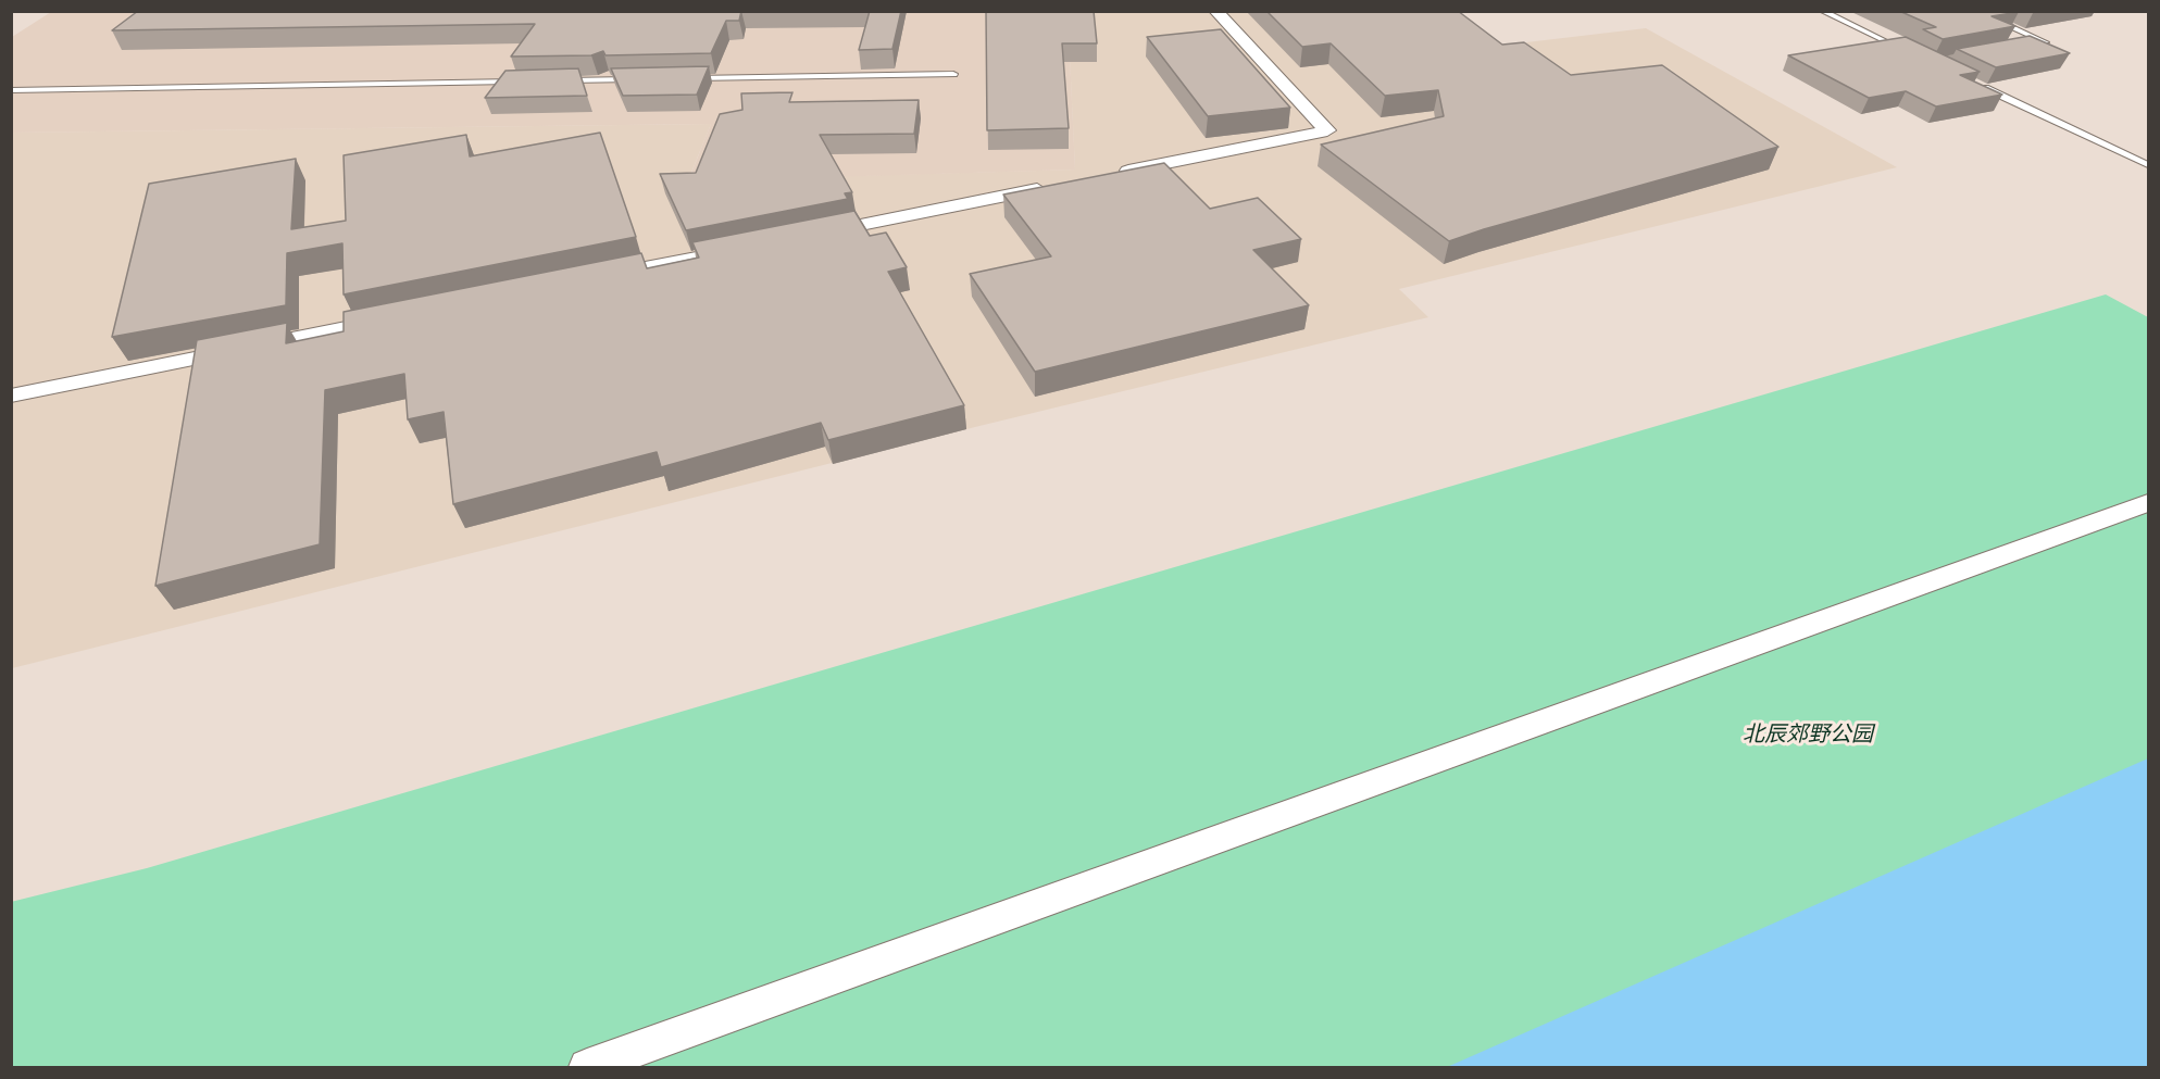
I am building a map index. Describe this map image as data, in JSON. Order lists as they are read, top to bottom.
{
  "parks": ["北辰郊野公园"]
}
